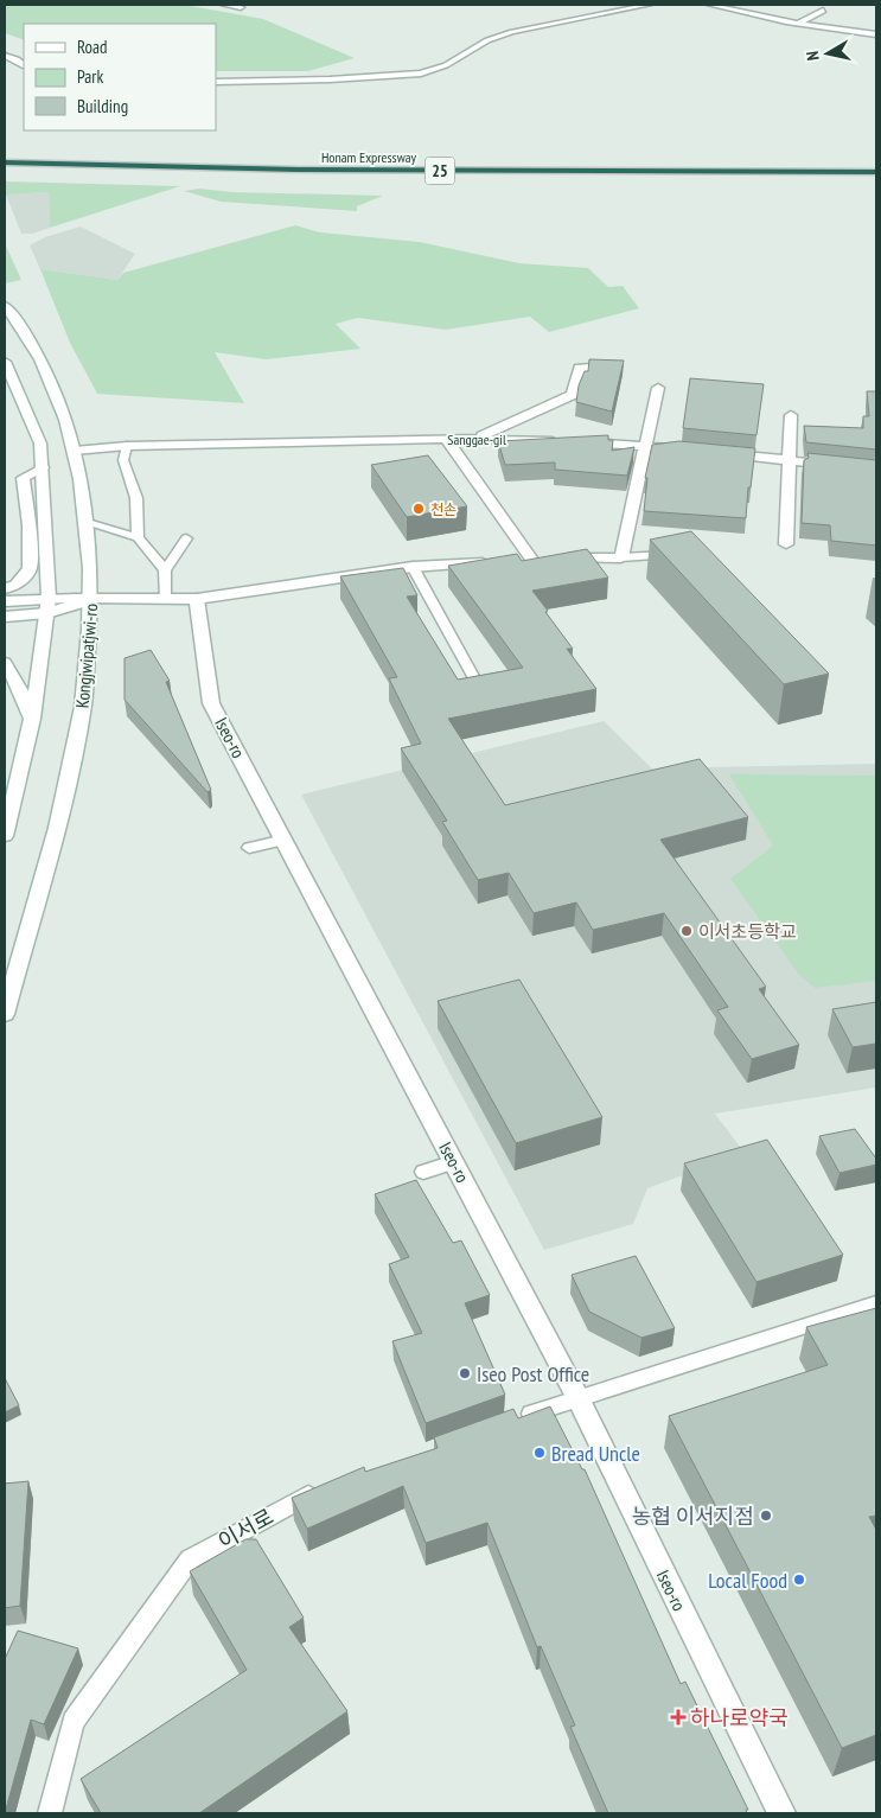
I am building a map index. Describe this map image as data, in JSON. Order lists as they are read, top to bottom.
{
  "streets": {
    "highway": ["Honam Expressway", "25"],
    "street": ["Sanggae-gil", "Kongjwipatjwi-ro", "Iseo-ro"],
    "lane": ["이서로"]
  },
  "crossings": [
    ["Sanggae-gil", "Kongjwipatjwi-ro"]
  ],
  "places": {
    "other": [
      "천손",
      "이서초등학교",
      "Iseo Post Office",
      "Bread Uncle",
      "농협 이서지점",
      "Local Food"
    ],
    "health": ["하나로약국"]
  },
  "legend": ["Road", "Park", "Building"],
  "north": "left"
}
